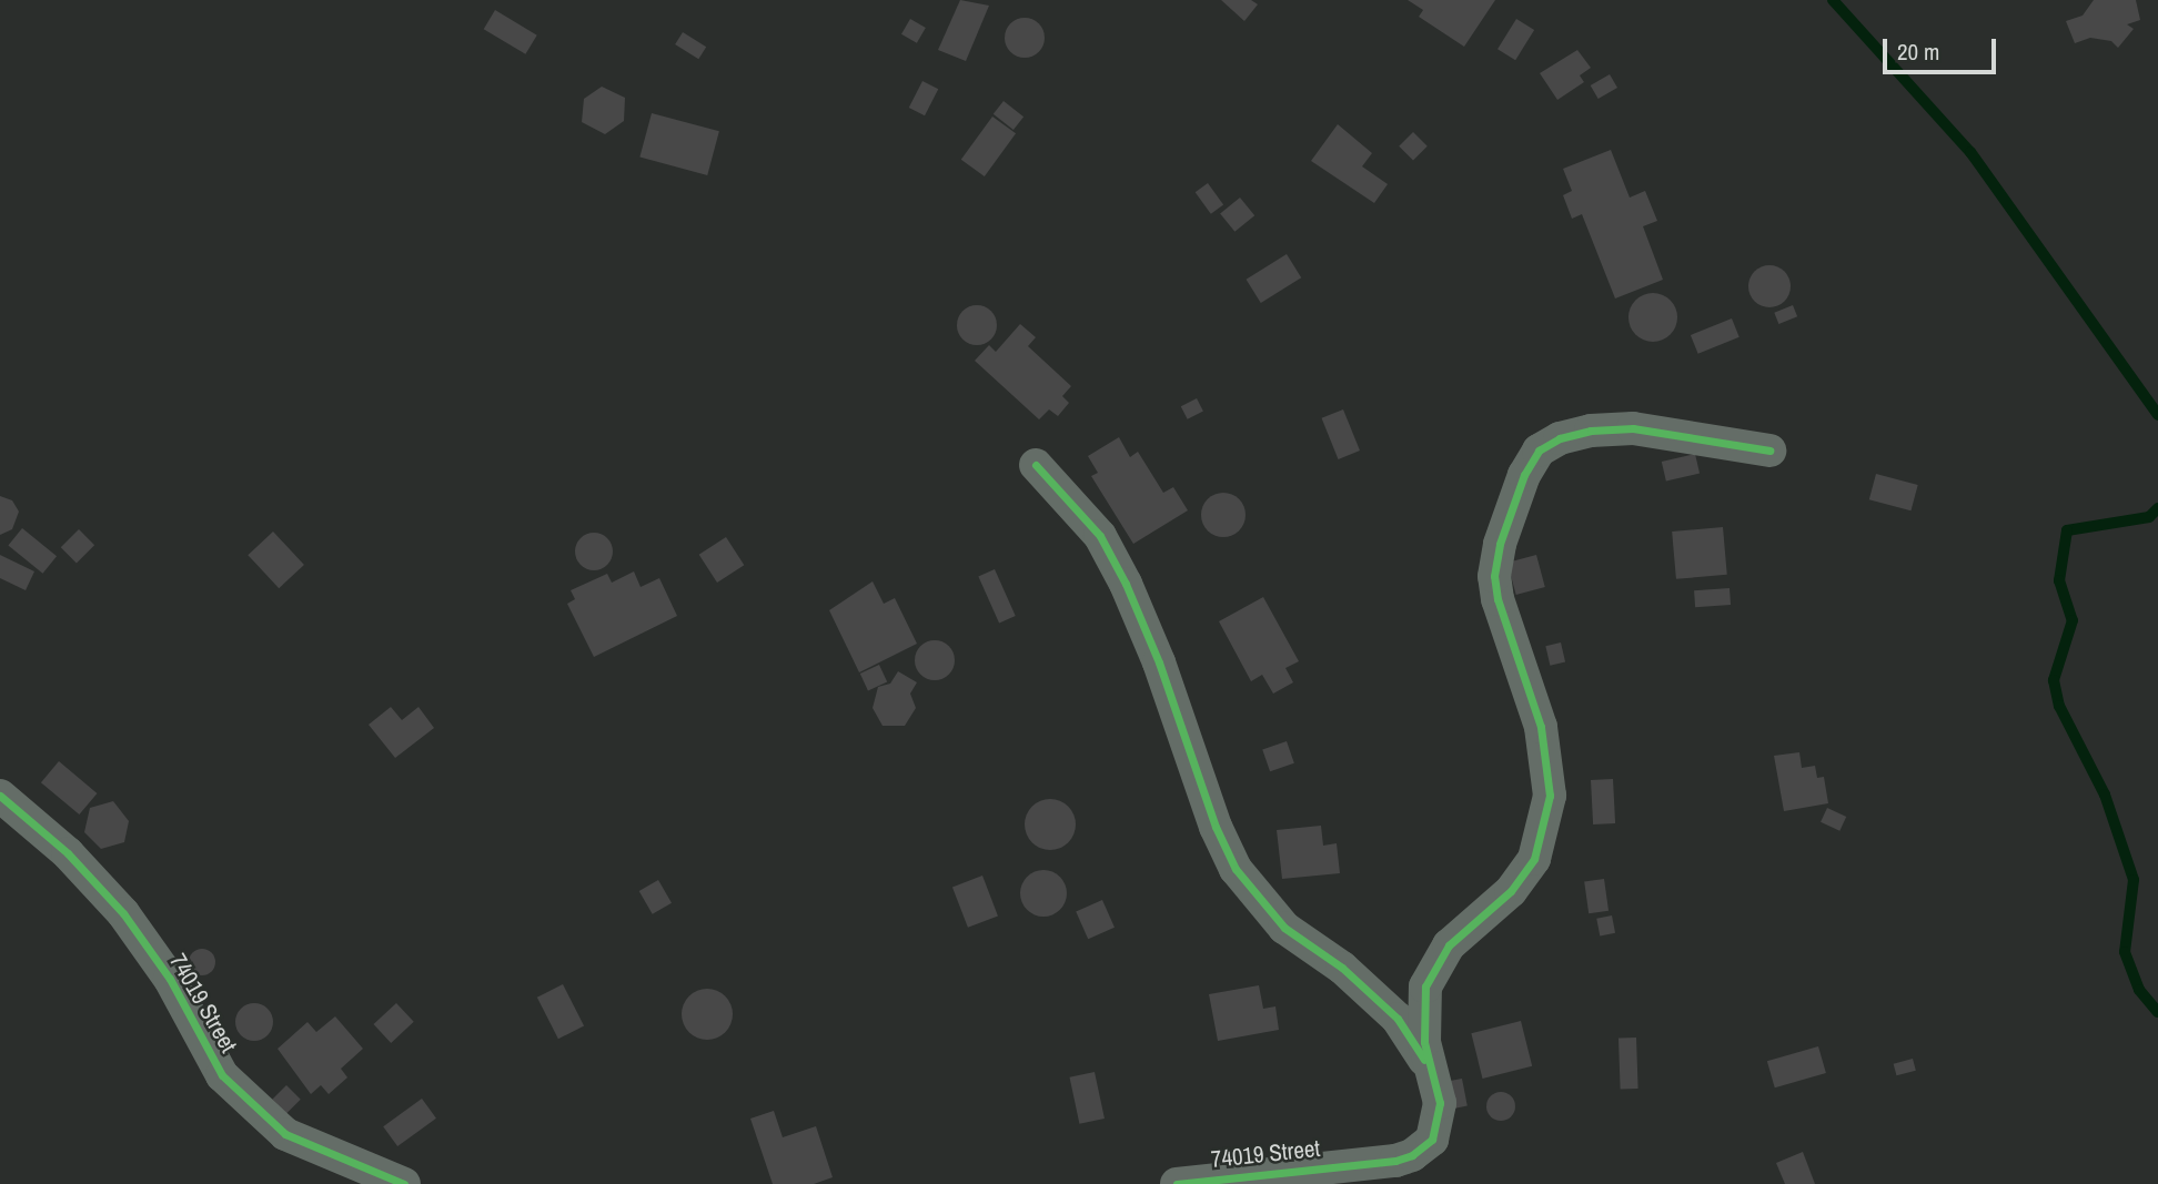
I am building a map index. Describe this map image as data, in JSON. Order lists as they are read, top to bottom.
{
  "streets": {
    "street": ["74019 Street"]
  },
  "scale_bar": "20 m"
}
